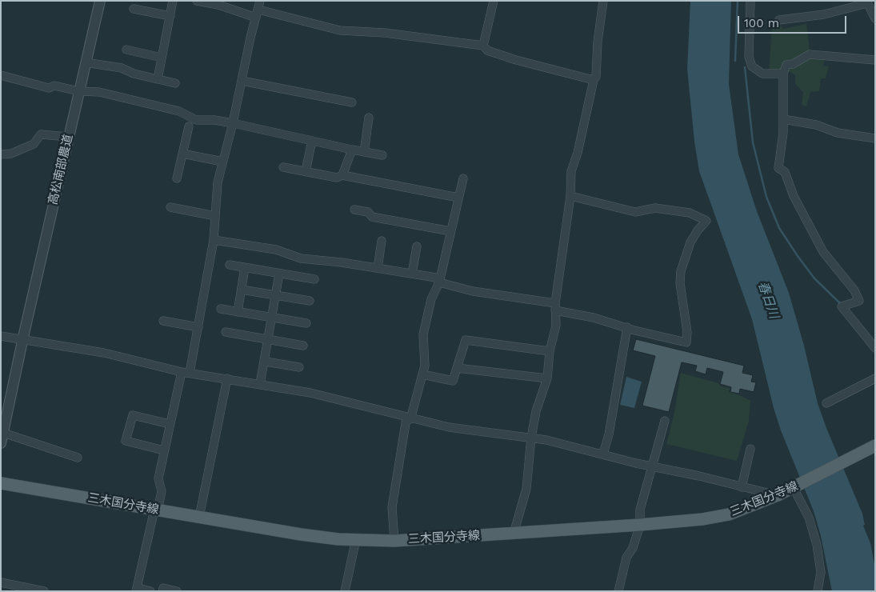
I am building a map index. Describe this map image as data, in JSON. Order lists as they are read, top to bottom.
{
  "streets": {
    "main road": ["三木国分寺線"],
    "street": ["高松南部農道"]
  },
  "water": ["春日川"],
  "scale_bar": "100 m"
}
